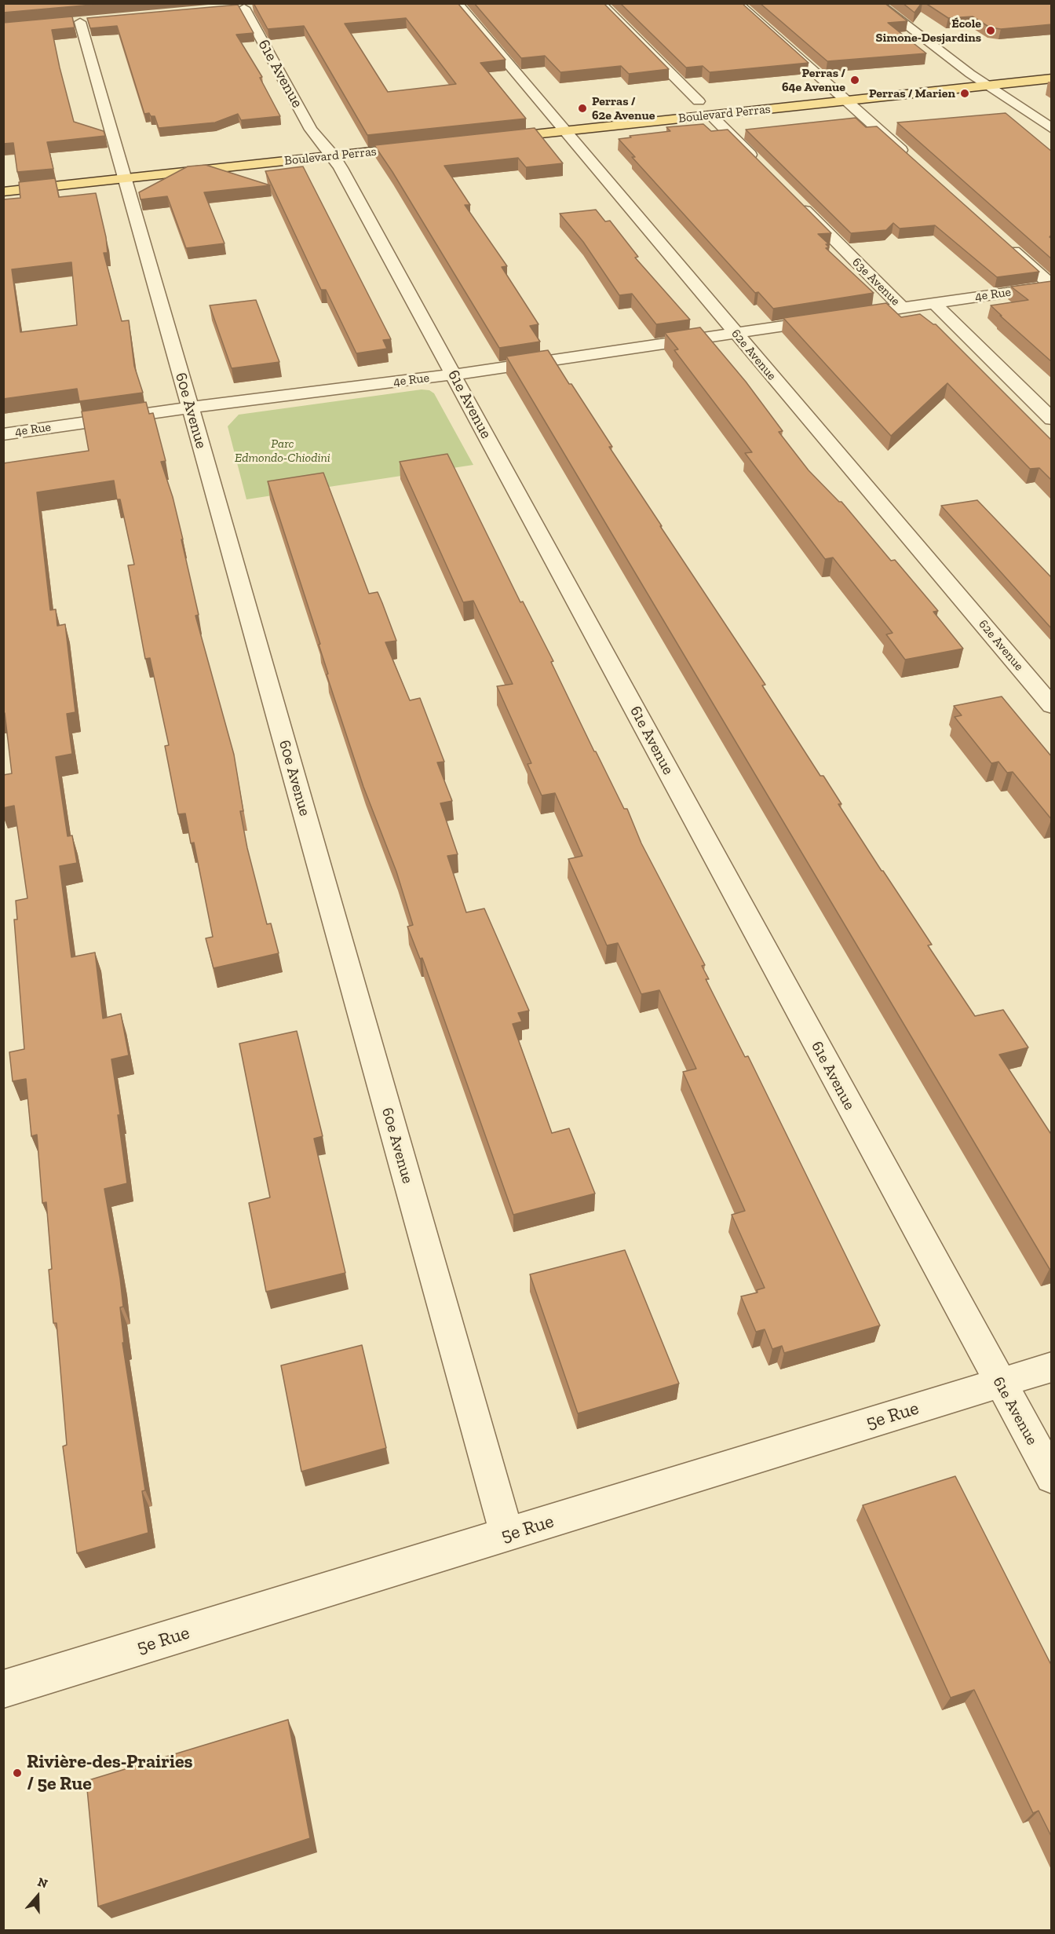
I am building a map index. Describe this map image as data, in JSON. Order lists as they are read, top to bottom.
{
  "streets": {
    "main road": ["Boulevard Perras"],
    "street": [
      "61e Avenue",
      "63e Avenue",
      "4e Rue",
      "62e Avenue",
      "60e Avenue",
      "5e Rue"
    ]
  },
  "crossings": [
    ["61e Avenue", "Boulevard Perras"],
    ["61e Avenue", "4e Rue"],
    ["61e Avenue", "5e Rue"],
    ["Boulevard Perras", "62e Avenue"],
    ["Boulevard Perras", "60e Avenue"],
    ["63e Avenue", "4e Rue"],
    ["4e Rue", "62e Avenue"],
    ["4e Rue", "60e Avenue"],
    ["60e Avenue", "5e Rue"]
  ],
  "parks": ["Parc Edmondo-Chiodini"],
  "places": [
    "École Simone-Desjardins",
    "Perras / 64e Avenue",
    "Perras / Marien",
    "Perras / 62e Avenue",
    "Rivière-des-Prairies / 5e Rue"
  ],
  "north": "top"
}
